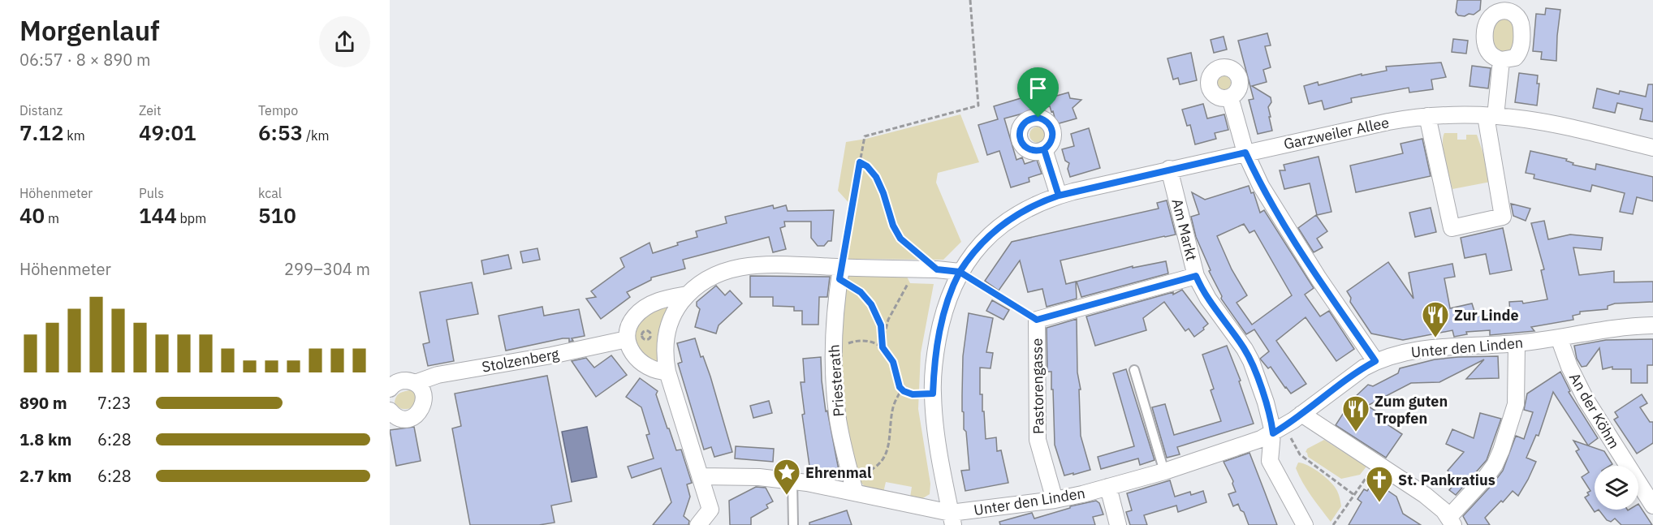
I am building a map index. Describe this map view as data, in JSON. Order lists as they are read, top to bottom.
{
  "streets": {
    "street": [
      "Garzweiler Allee",
      "Am Markt",
      "Unter den Linden",
      "Stolzenberg",
      "Priesterath",
      "Pastorengasse",
      "An der Köhm"
    ]
  },
  "crossings": [
    ["Garzweiler Allee", "Am Markt"],
    ["Garzweiler Allee", "Unter den Linden"],
    ["Am Markt", "Unter den Linden"],
    ["Am Markt", "Pastorengasse"],
    ["Unter den Linden", "Pastorengasse"],
    ["Unter den Linden", "An der Köhm"]
  ],
  "places": {
    "restaurant": ["Zur Linde", "Zum guten Tropfen"],
    "place": ["Ehrenmal"],
    "church": ["St. Pankratius"]
  },
  "page": {
    "heading": ["Morgenlauf", "06:57 · 8 × 890 m"],
    "stats": [
      ["Distanz", "7.12 km"],
      ["Zeit", "49:01"],
      ["Tempo", "6:53 /km"],
      ["Höhenmeter", "40 m"],
      ["Puls", "144 bpm"],
      ["kcal", "510"]
    ],
    "chart": ["Höhenmeter", "299–304 m"],
    "list": [
      {
        "name": "890 m",
        "note": "7:23"
      },
      {
        "name": "1.8 km",
        "note": "6:28"
      },
      {
        "name": "2.7 km",
        "note": "6:28"
      }
    ]
  }
}
